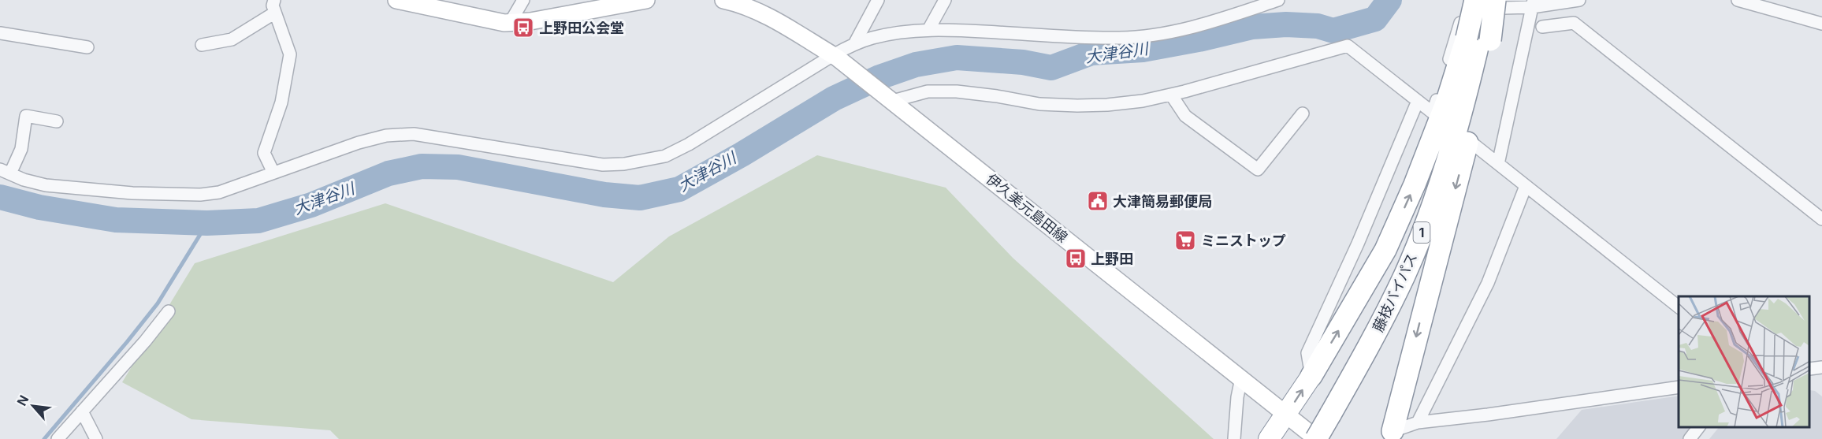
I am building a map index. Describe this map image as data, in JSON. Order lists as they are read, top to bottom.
{
  "streets": {
    "highway": ["1", "藤枝バイパス"],
    "main road": ["伊久美元島田線"]
  },
  "crossings": [
    ["伊久美元島田線", "1"],
    ["伊久美元島田線", "藤枝バイパス"],
    ["1", "藤枝バイパス"]
  ],
  "water": ["大津谷川"],
  "places": {
    "bus stop": ["上野田公会堂", "上野田"],
    "public building": ["大津簡易郵便局"],
    "supermarket": ["ミニストップ"]
  },
  "north": "top left"
}
